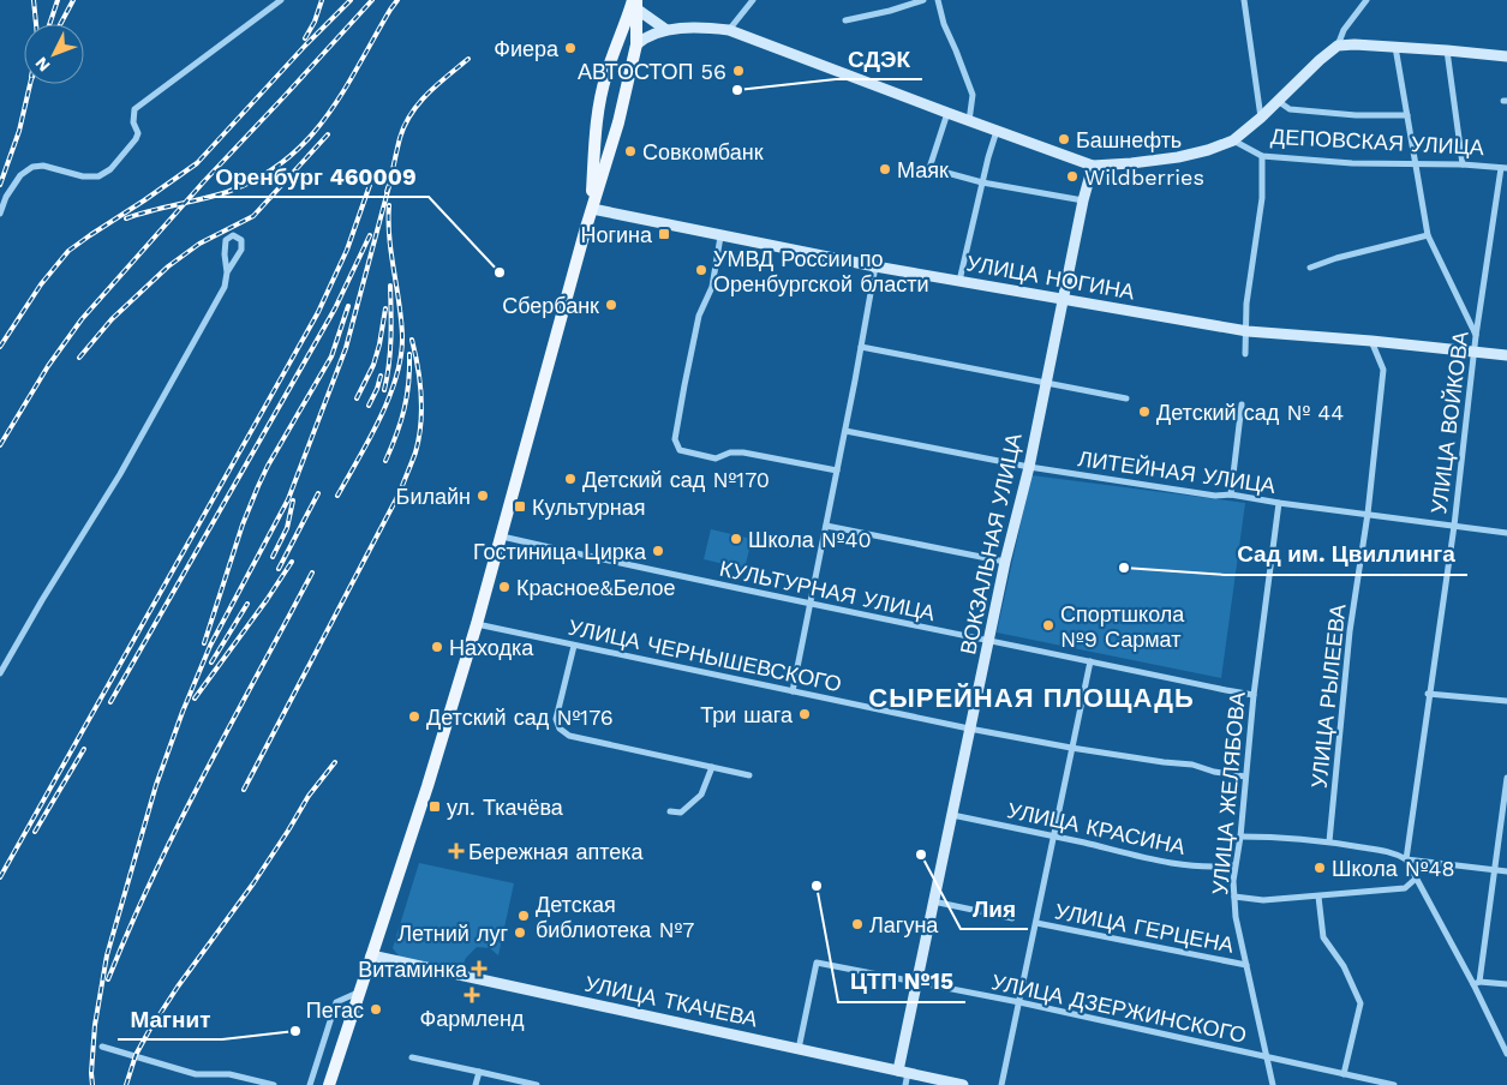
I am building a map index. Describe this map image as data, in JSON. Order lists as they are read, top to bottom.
{
  "streets": {
    "street": [
      "ДЕПОВСКАЯ УЛИЦА",
      "УЛИЦА НОГИНА",
      "УЛИЦА ВОЙКОВА",
      "ЛИТЕЙНАЯ УЛИЦА",
      "ВОКЗАЛЬНАЯ УЛИЦА",
      "КУЛЬТУРНАЯ УЛИЦА",
      "УЛИЦА ЧЕРНЫШЕВСКОГО",
      "УЛИЦА РЫЛЕЕВА",
      "УЛИЦА ЖЕЛЯБОВА",
      "УЛИЦА КРАСИНА",
      "УЛИЦА ГЕРЦЕНА",
      "УЛИЦА ТКАЧЕВА",
      "УЛИЦА ДЗЕРЖИНСКОГО"
    ]
  },
  "crossings": [
    ["ДЕПОВСКАЯ УЛИЦА", "УЛИЦА ВОЙКОВА"],
    ["УЛИЦА НОГИНА", "УЛИЦА ВОЙКОВА"],
    ["УЛИЦА НОГИНА", "ВОКЗАЛЬНАЯ УЛИЦА"],
    ["УЛИЦА НОГИНА", "УЛИЦА РЫЛЕЕВА"],
    ["УЛИЦА ВОЙКОВА", "ЛИТЕЙНАЯ УЛИЦА"],
    ["ЛИТЕЙНАЯ УЛИЦА", "ВОКЗАЛЬНАЯ УЛИЦА"],
    ["ЛИТЕЙНАЯ УЛИЦА", "УЛИЦА РЫЛЕЕВА"],
    ["ЛИТЕЙНАЯ УЛИЦА", "УЛИЦА ЖЕЛЯБОВА"],
    ["ВОКЗАЛЬНАЯ УЛИЦА", "КУЛЬТУРНАЯ УЛИЦА"],
    ["ВОКЗАЛЬНАЯ УЛИЦА", "УЛИЦА ЧЕРНЫШЕВСКОГО"],
    ["ВОКЗАЛЬНАЯ УЛИЦА", "УЛИЦА КРАСИНА"],
    ["ВОКЗАЛЬНАЯ УЛИЦА", "УЛИЦА ТКАЧЕВА"],
    ["ВОКЗАЛЬНАЯ УЛИЦА", "УЛИЦА ДЗЕРЖИНСКОГО"],
    ["КУЛЬТУРНАЯ УЛИЦА", "УЛИЦА ЖЕЛЯБОВА"],
    ["УЛИЦА ЧЕРНЫШЕВСКОГО", "УЛИЦА ЖЕЛЯБОВА"],
    ["УЛИЦА ЖЕЛЯБОВА", "УЛИЦА КРАСИНА"],
    ["УЛИЦА ЖЕЛЯБОВА", "УЛИЦА ГЕРЦЕНА"],
    ["УЛИЦА ЖЕЛЯБОВА", "УЛИЦА ДЗЕРЖИНСКОГО"],
    ["УЛИЦА ТКАЧЕВА", "УЛИЦА ДЗЕРЖИНСКОГО"]
  ],
  "districts": ["СЫРЕЙНАЯ ПЛОЩАДЬ"],
  "places": {
    "other": [
      "Фиера",
      "АВТОСТОП 56",
      "СДЭК",
      "Башнефть",
      "Совкомбанк",
      "Маяк",
      "Wildberries",
      "УМВД России по Оренбургской бласти",
      "Оренбург 460009",
      "Сбербанк",
      "Детский сад № 44",
      "Детский сад №170",
      "Билайн",
      "Школа №40",
      "Гостиница Цирка",
      "Сад им. Цвиллинга",
      "Красное&Белое",
      "Спортшкола №9 Сармат",
      "Находка",
      "Три шага",
      "Детский сад №176",
      "Лия",
      "Школа №48",
      "ЦТП №15",
      "Детская библиотека №7",
      "Лагуна",
      "Летний луг",
      "Пегас",
      "Магнит"
    ],
    "transit": ["Ногина", "Культурная", "ул. Ткачёва"],
    "health": ["Бережная аптека", "Витаминка", "Фармленд"]
  },
  "north": "bottom left"
}
